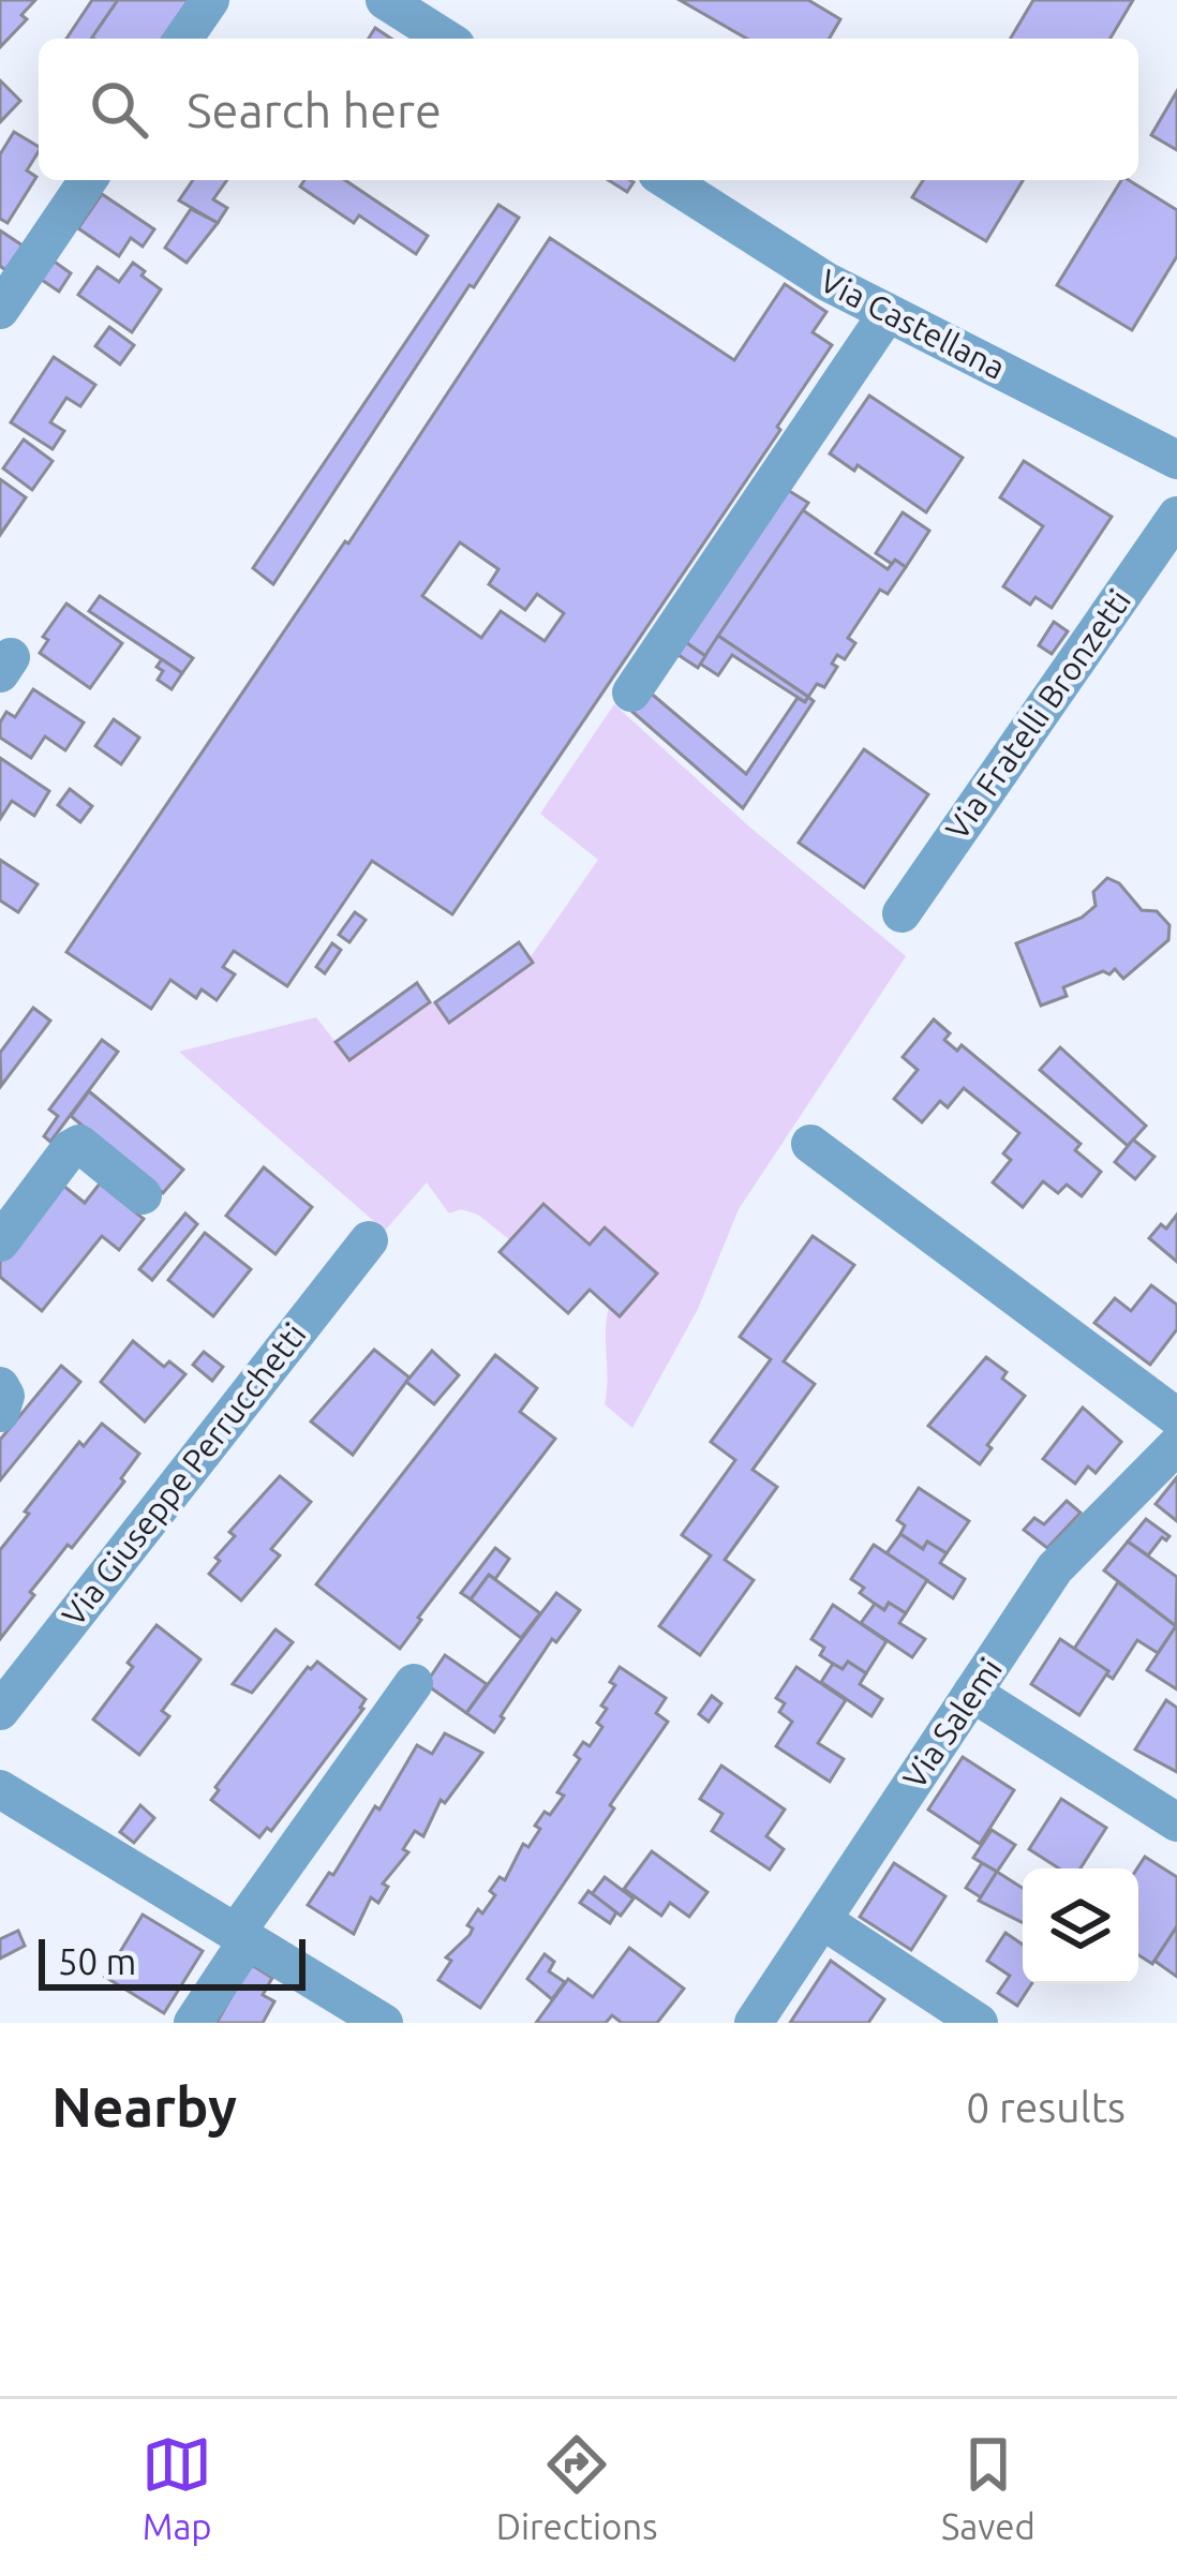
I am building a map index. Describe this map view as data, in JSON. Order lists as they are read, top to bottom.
{
  "streets": {
    "street": [
      "Via Castellana",
      "Via Fratelli Bronzetti",
      "Via Giuseppe Perrucchetti",
      "Via Salemi"
    ]
  },
  "scale_bar": "50 m",
  "page": {
    "search": "Search here",
    "scale": "50 m",
    "heading": ["Nearby", "0 results"],
    "nav": ["Map", "Directions", "Saved"]
  }
}
